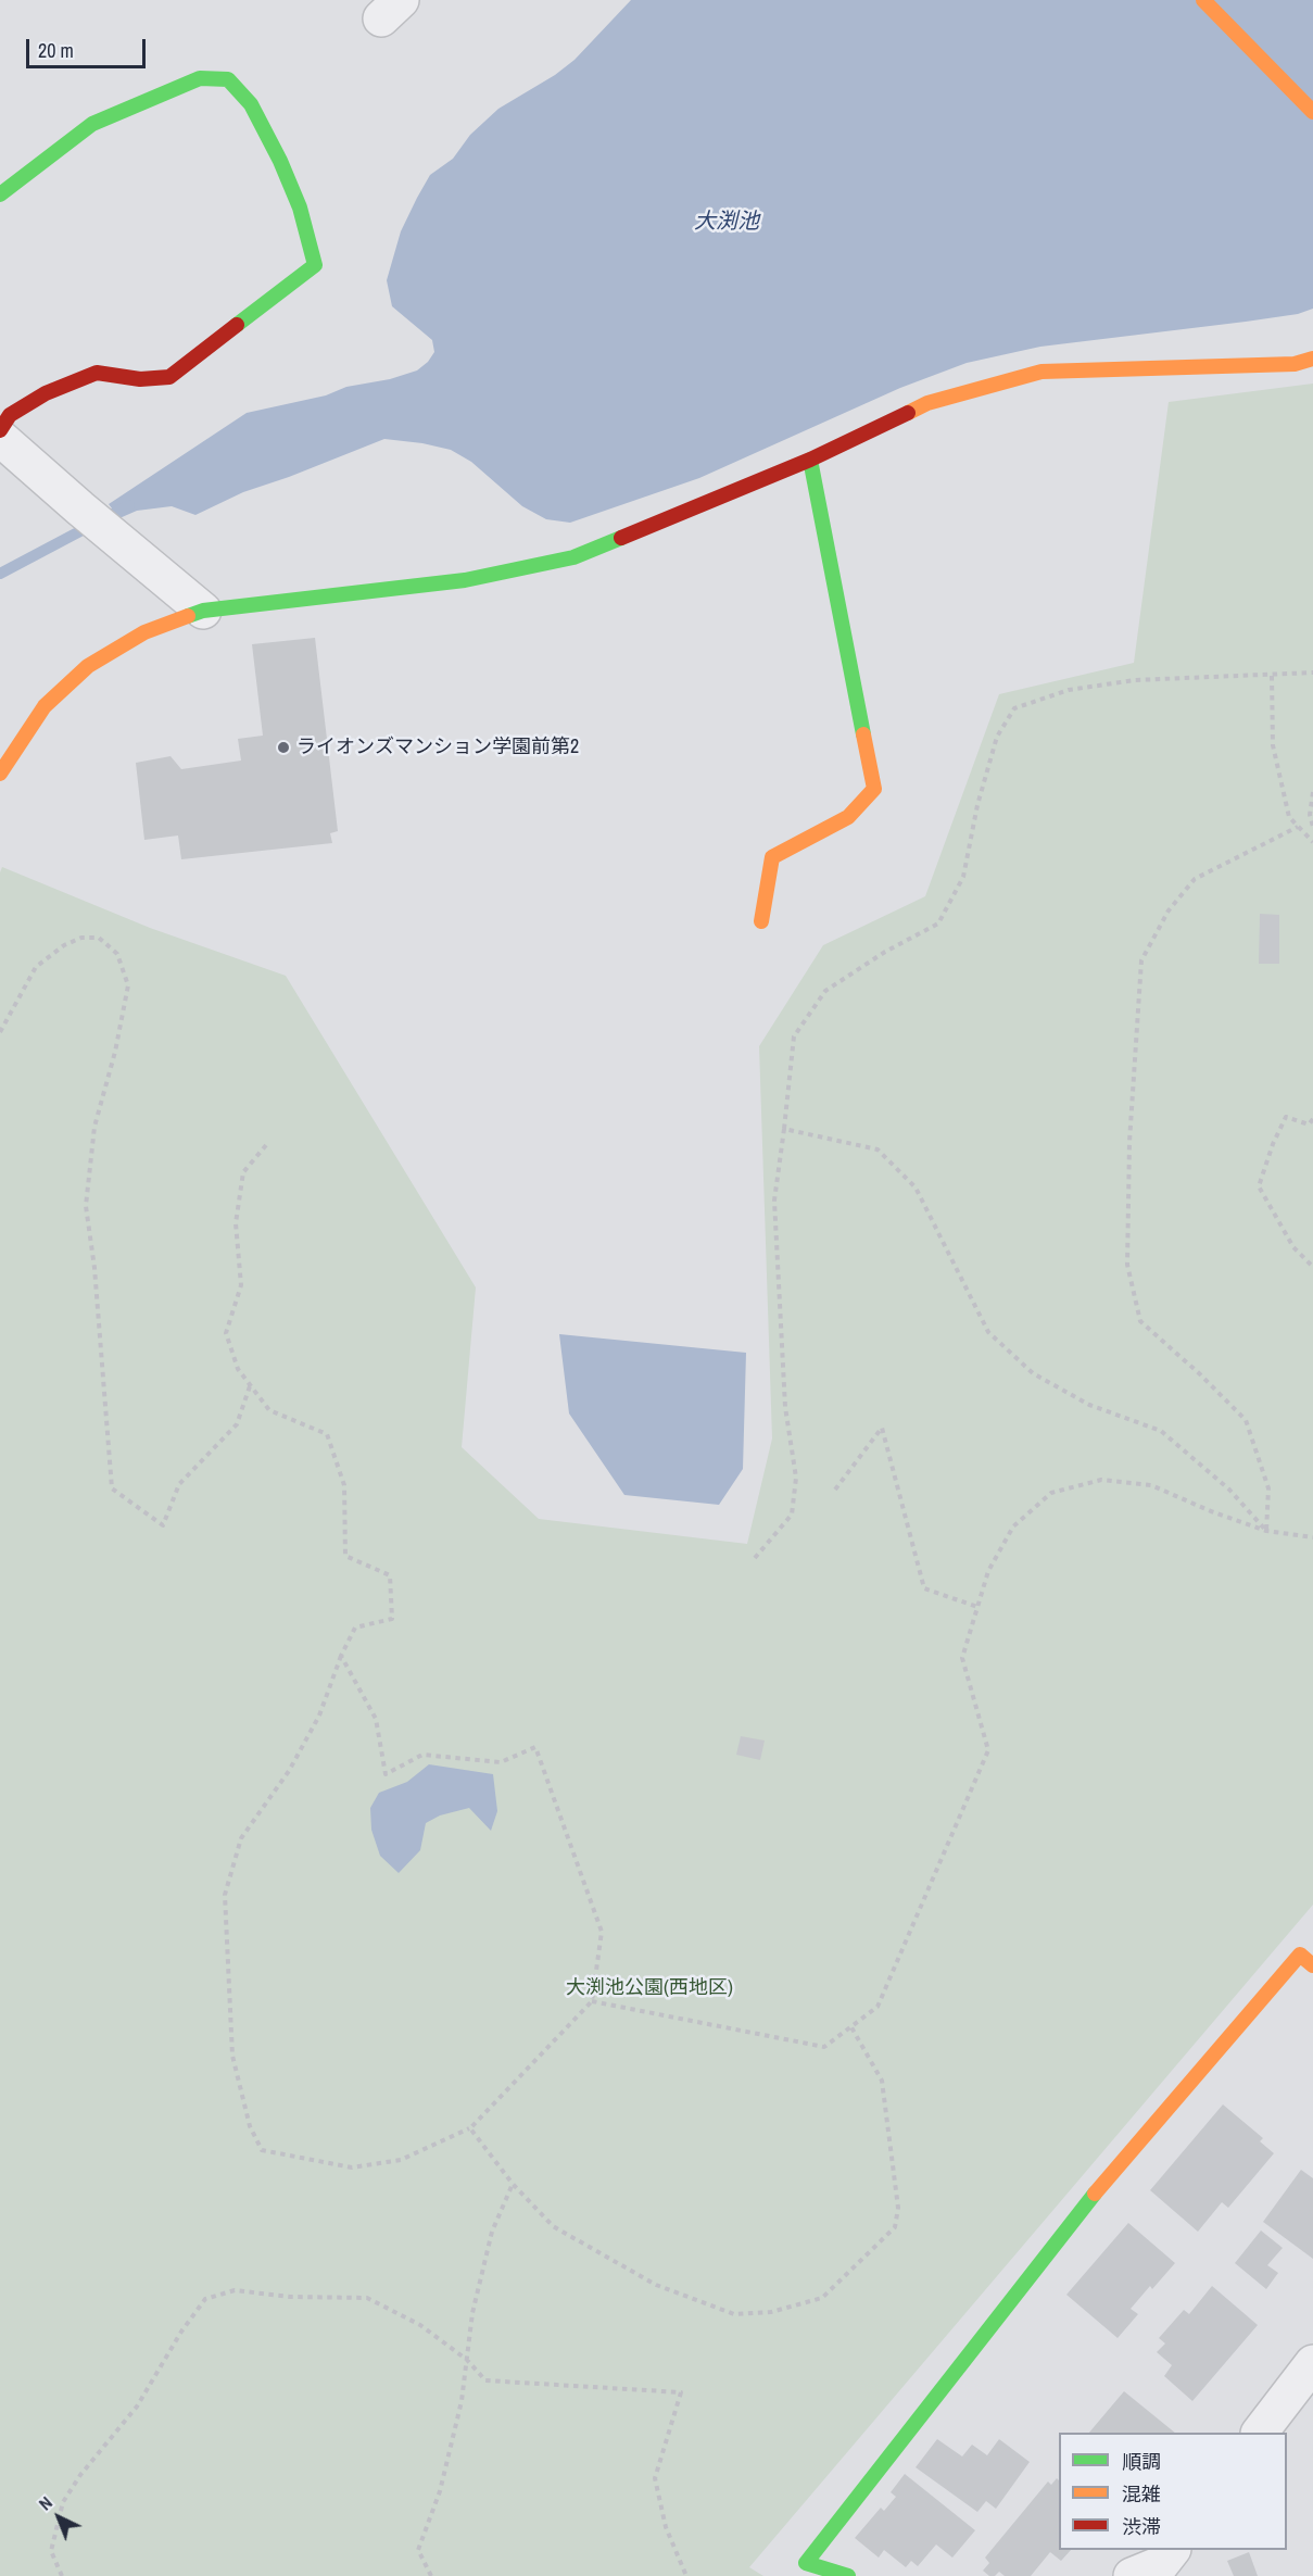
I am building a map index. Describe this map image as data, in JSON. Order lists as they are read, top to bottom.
{
  "water": ["大渕池"],
  "parks": ["大渕池公園(西地区)"],
  "places": ["ライオンズマンション学園前第2"],
  "legend": ["順調", "混雑", "渋滞"],
  "scale_bar": "20 m",
  "north": "top left"
}
